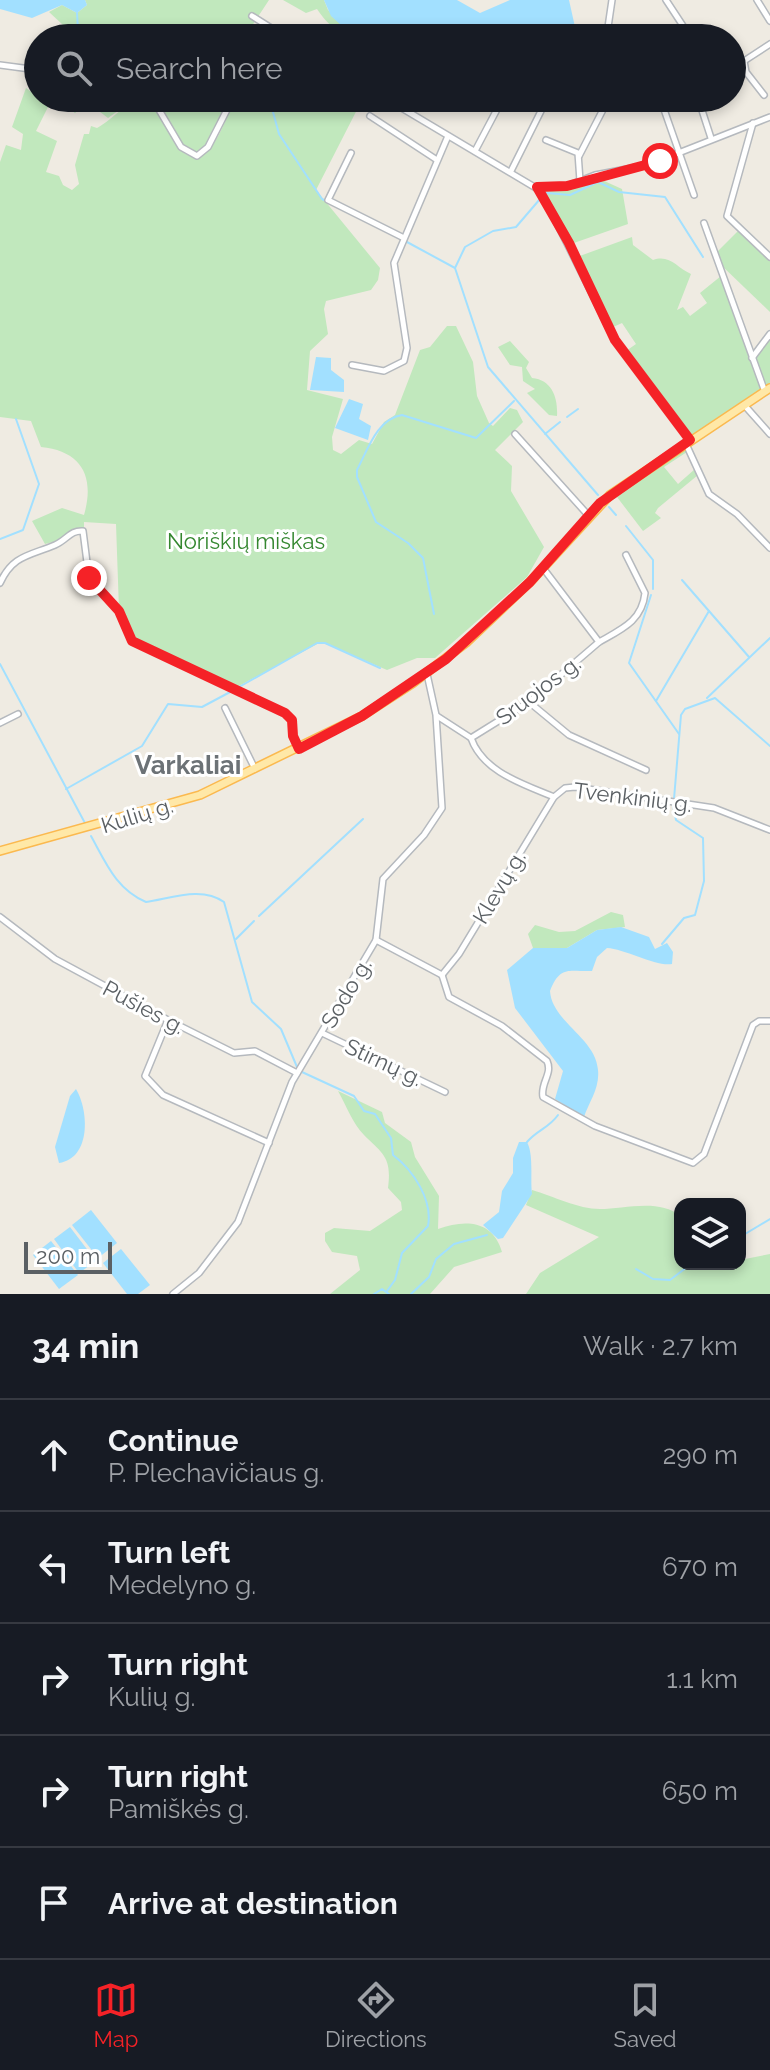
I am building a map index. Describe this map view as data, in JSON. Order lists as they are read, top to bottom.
{
  "streets": {
    "main road": ["Kulių g."],
    "street": [
      "Sruojos g.",
      "Tvenkinių g.",
      "Klevų g.",
      "Sodo g.",
      "Pušies g.",
      "Stirnų g."
    ]
  },
  "crossings": [
    ["Sruojos g.", "Tvenkinių g."],
    ["Sruojos g.", "Kulių g."],
    ["Sruojos g.", "Sodo g."],
    ["Tvenkinių g.", "Klevų g."],
    ["Kulių g.", "Sodo g."],
    ["Sodo g.", "Pušies g."],
    ["Sodo g.", "Stirnų g."]
  ],
  "districts": ["Varkaliai"],
  "parks": ["Noriškių miškas"],
  "scale_bar": "200 m",
  "page": {
    "search": "Search here",
    "scale": "200 m",
    "heading": ["34 min", "Walk · 2.7 km"],
    "list": [
      ["Continue", "P. Plechavičiaus g.", "290 m"],
      ["Turn left", "Medelyno g.", "670 m"],
      ["Turn right", "Kulių g.", "1.1 km"],
      ["Turn right", "Pamiškės g.", "650 m"],
      "Arrive at destination"
    ],
    "nav": ["Map", "Directions", "Saved"]
  }
}
